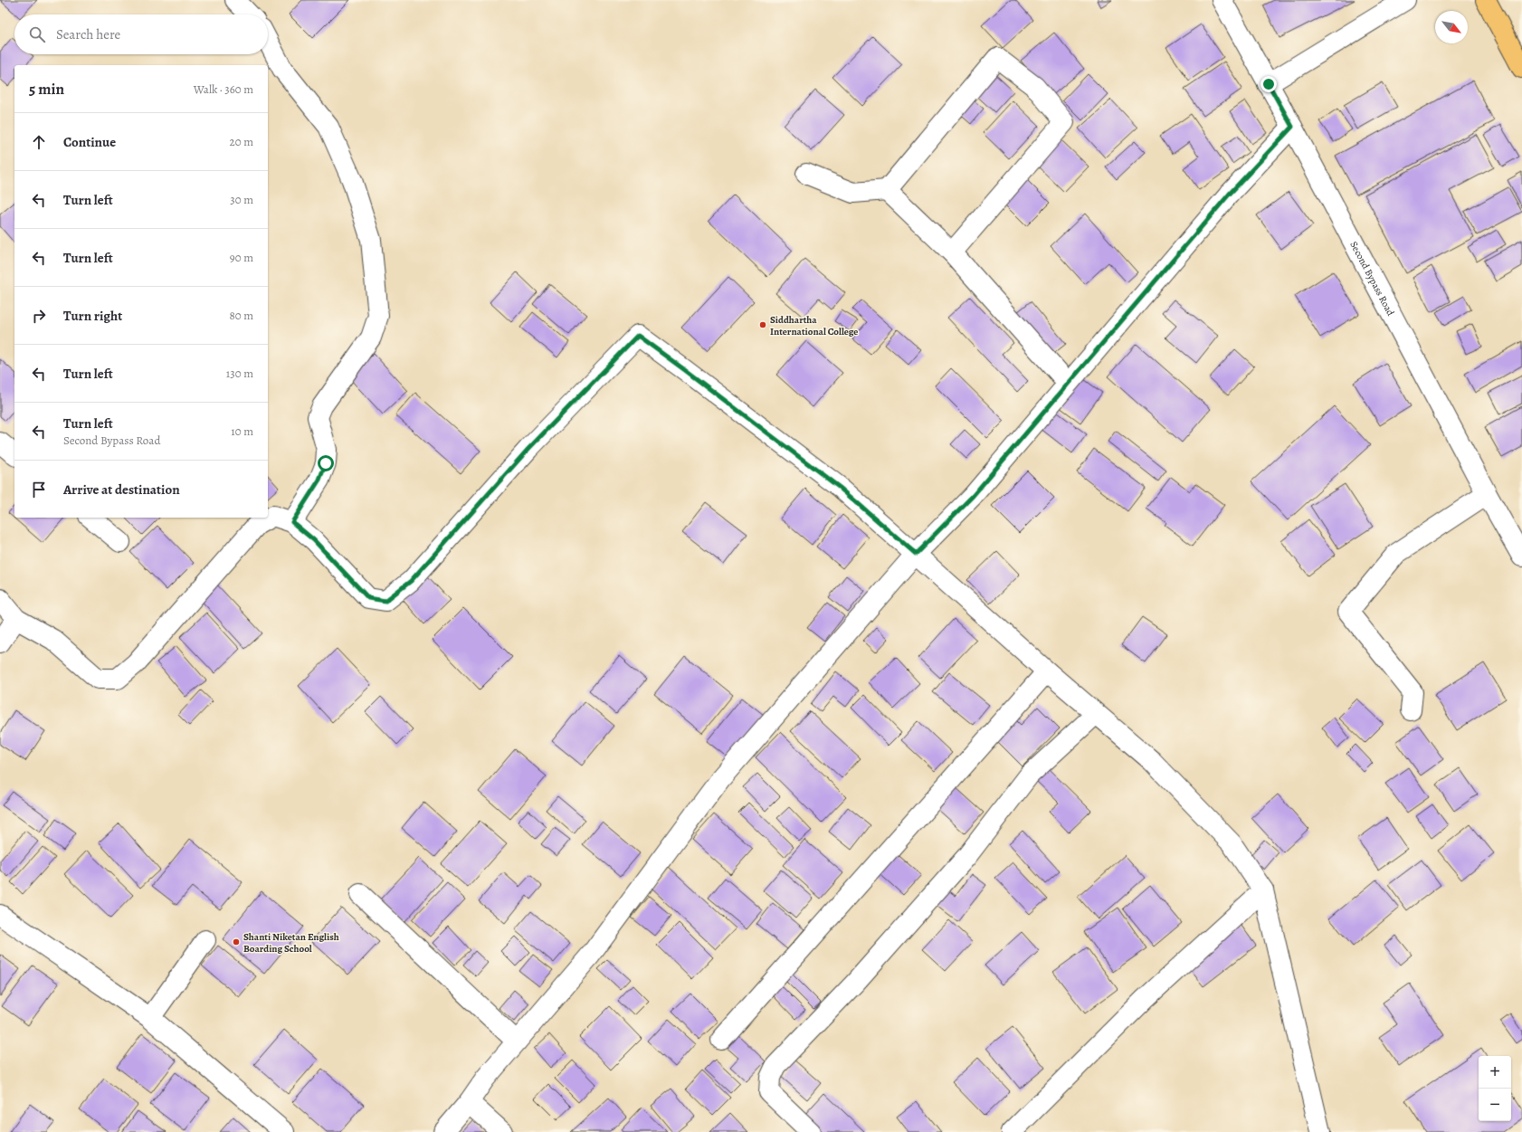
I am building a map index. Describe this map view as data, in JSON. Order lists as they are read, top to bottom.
{
  "streets": {
    "street": ["Second Bypass Road"]
  },
  "places": ["Siddhartha International College", "Shanti Niketan English Boarding School"],
  "north": "bottom right",
  "page": {
    "search": "Search here",
    "heading": ["5 min", "Walk · 360 m"],
    "list": [
      ["Continue", "20 m"],
      ["Turn left", "30 m"],
      ["Turn left", "90 m"],
      ["Turn right", "80 m"],
      ["Turn left", "130 m"],
      ["Turn left", "Second Bypass Road", "10 m"],
      "Arrive at destination"
    ],
    "map_buttons": ["+", "−"]
  }
}
